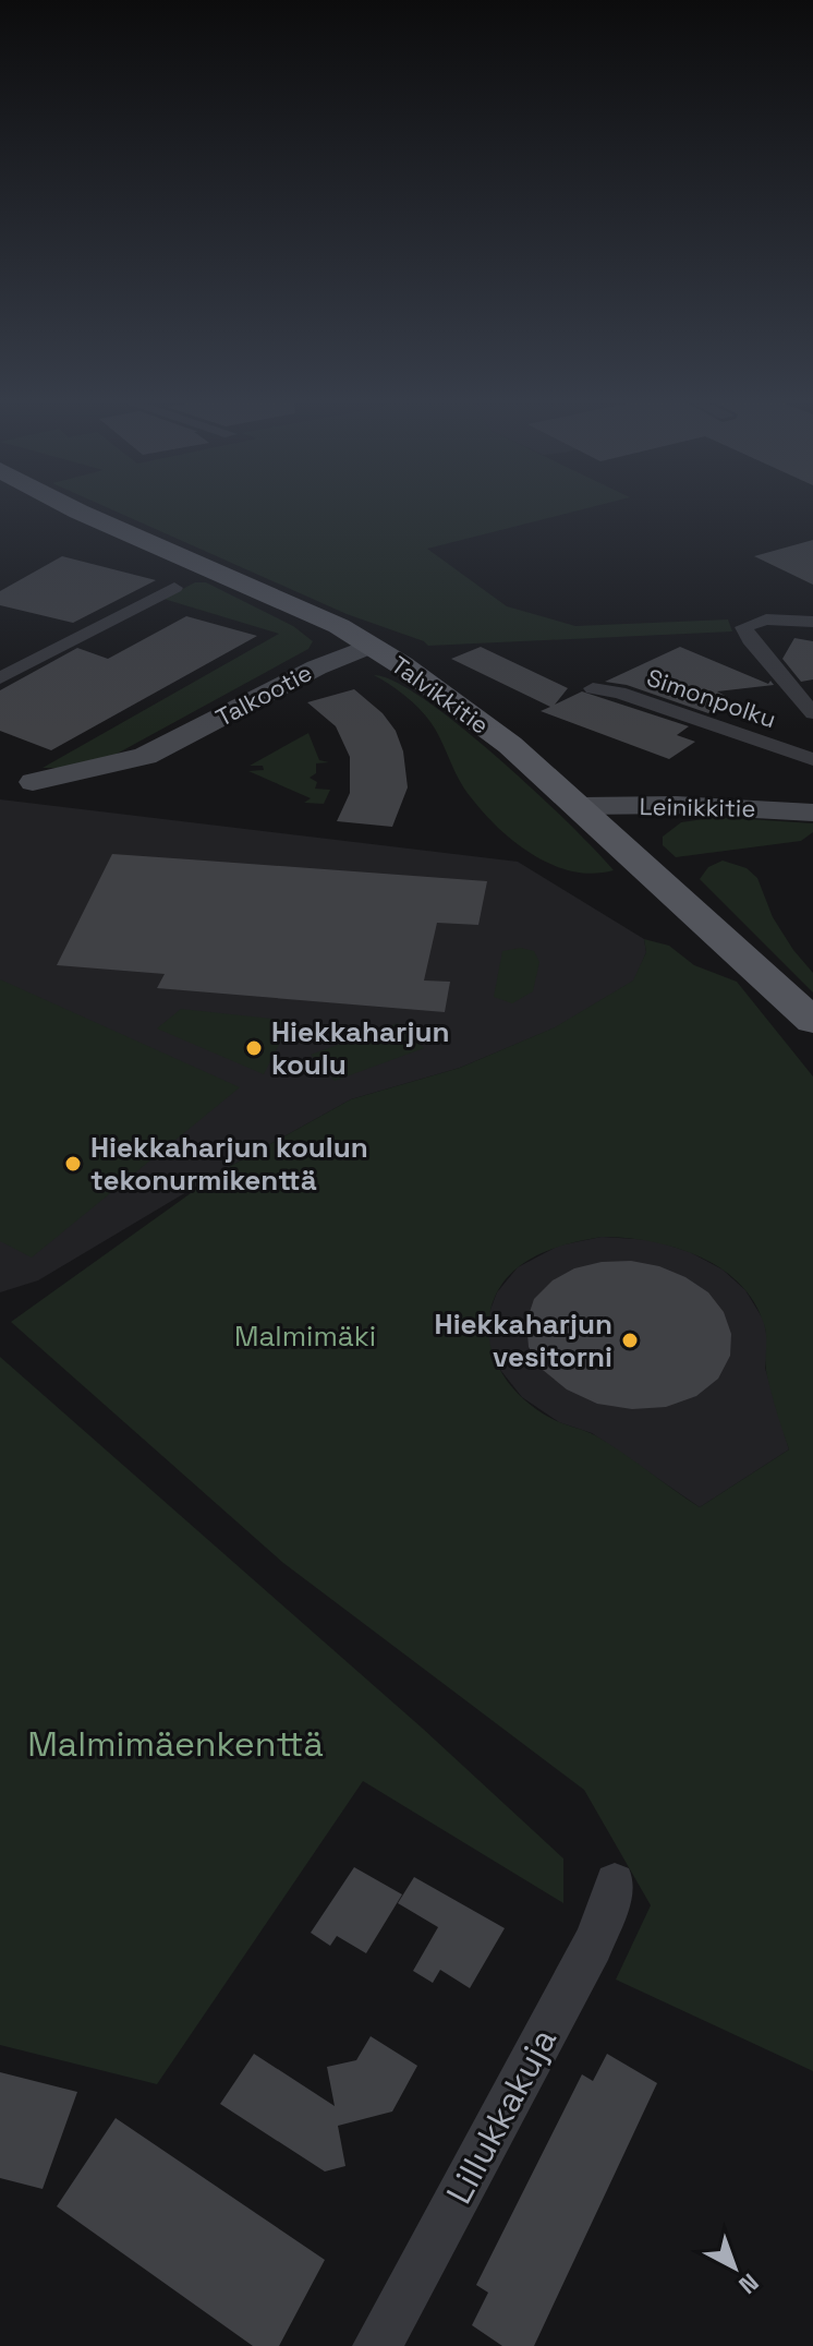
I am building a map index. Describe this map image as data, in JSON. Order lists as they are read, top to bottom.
{
  "streets": {
    "main road": ["Talvikkitie"],
    "street": [
      "Talkootie",
      "Simonpolku",
      "Leinikkitie",
      "Lillukkakuja"
    ]
  },
  "crossings": [
    ["Talkootie", "Talvikkitie"],
    ["Talvikkitie", "Leinikkitie"]
  ],
  "parks": ["Malmimäki", "Malmimäenkenttä"],
  "places": ["Hiekkaharjun koulu", "Hiekkaharjun koulun tekonurmikenttä", "Hiekkaharjun vesitorni"],
  "north": "bottom right"
}
